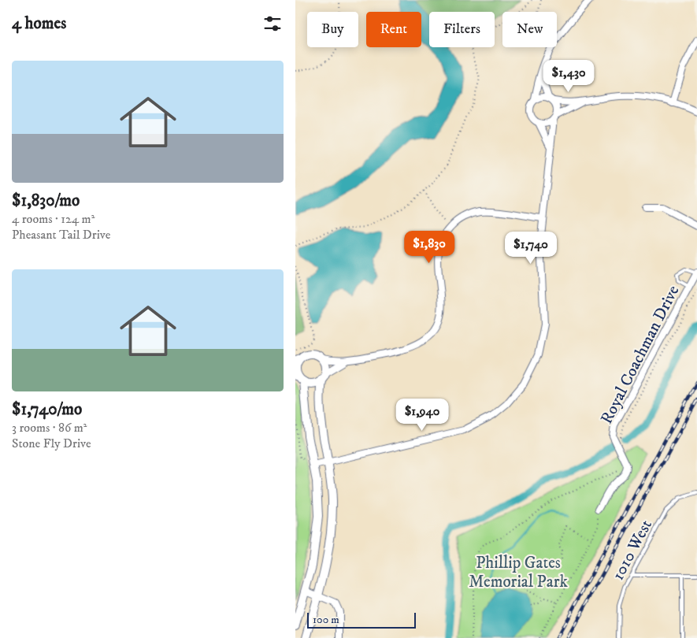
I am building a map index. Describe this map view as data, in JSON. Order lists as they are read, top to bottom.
{
  "streets": {
    "street": ["Royal Coachman Drive"],
    "lane": ["1010 West"]
  },
  "parks": ["Phillip Gates Memorial Park"],
  "scale_bar": "100 m",
  "page": {
    "heading": "4 homes",
    "chip": [
      "Buy",
      "Rent",
      "Filters",
      "New"
    ],
    "list": [
      {
        "name": "$1,830/mo",
        "note": "4 rooms · 124 m² · Pheasant Tail Drive"
      },
      {
        "name": "$1,740/mo",
        "note": "3 rooms · 86 m² · Stone Fly Drive"
      }
    ],
    "price": [
      "$1,430",
      "$1,830",
      "$1,740",
      "$1,940"
    ],
    "scale": "100 m"
  }
}
